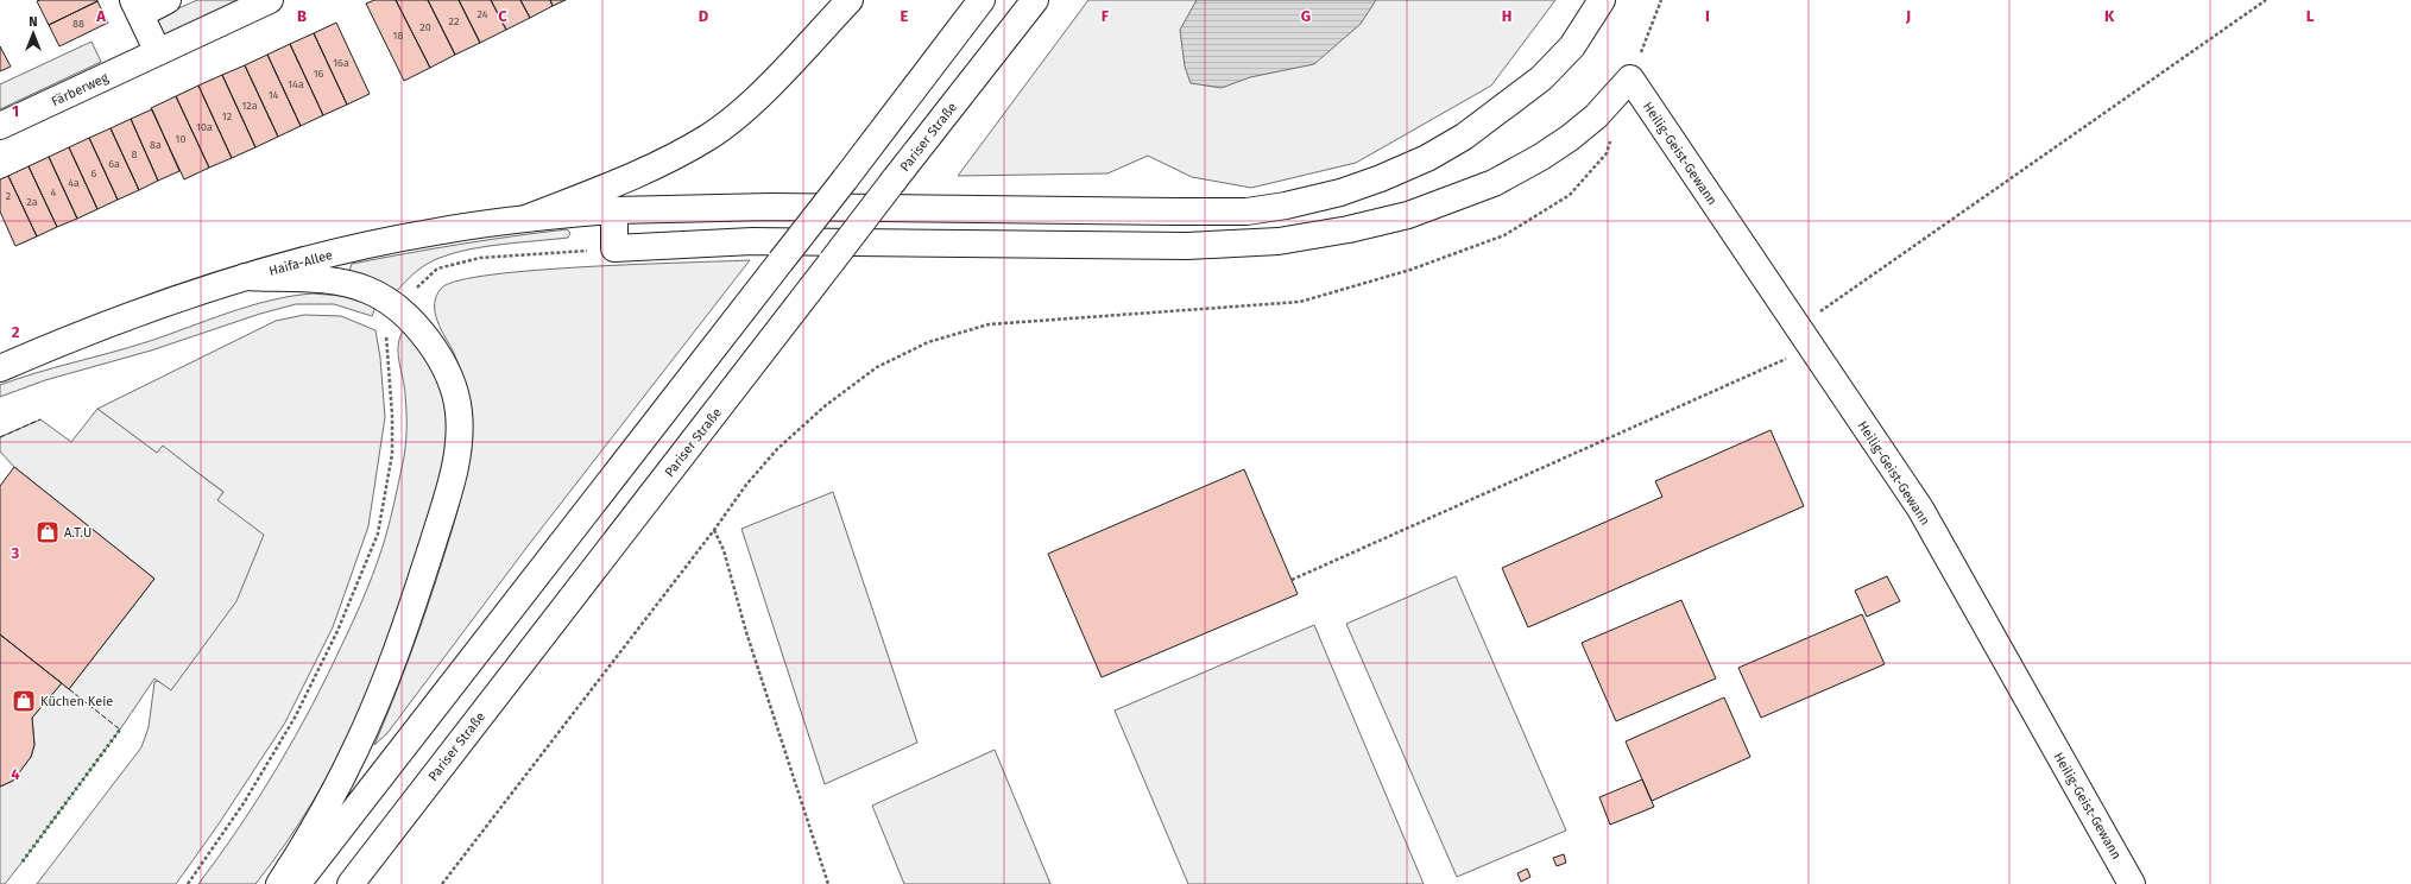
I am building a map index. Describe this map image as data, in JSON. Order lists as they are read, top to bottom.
{
  "streets": {
    "main road": [
      "Färberweg",
      "Pariser Straße",
      "Heilig-Geist-Gewann",
      "Haifa-Allee"
    ]
  },
  "places": {
    "shop": ["A.T.U", "Küchen Keie"]
  },
  "house_numbers": [
    "24",
    "22",
    "88",
    "20",
    "18",
    "16a",
    "16",
    "14a",
    "14",
    "12a",
    "12",
    "10a",
    "10",
    "8a",
    "8",
    "6a",
    "6",
    "4a",
    "4",
    "2",
    "2a"
  ],
  "north": "top",
  "grid": {
    "columns": [
      "A",
      "B",
      "C",
      "D",
      "E",
      "F",
      "G",
      "H",
      "I",
      "J",
      "K",
      "L"
    ],
    "rows": [
      "1",
      "2",
      "3",
      "4"
    ]
  }
}
